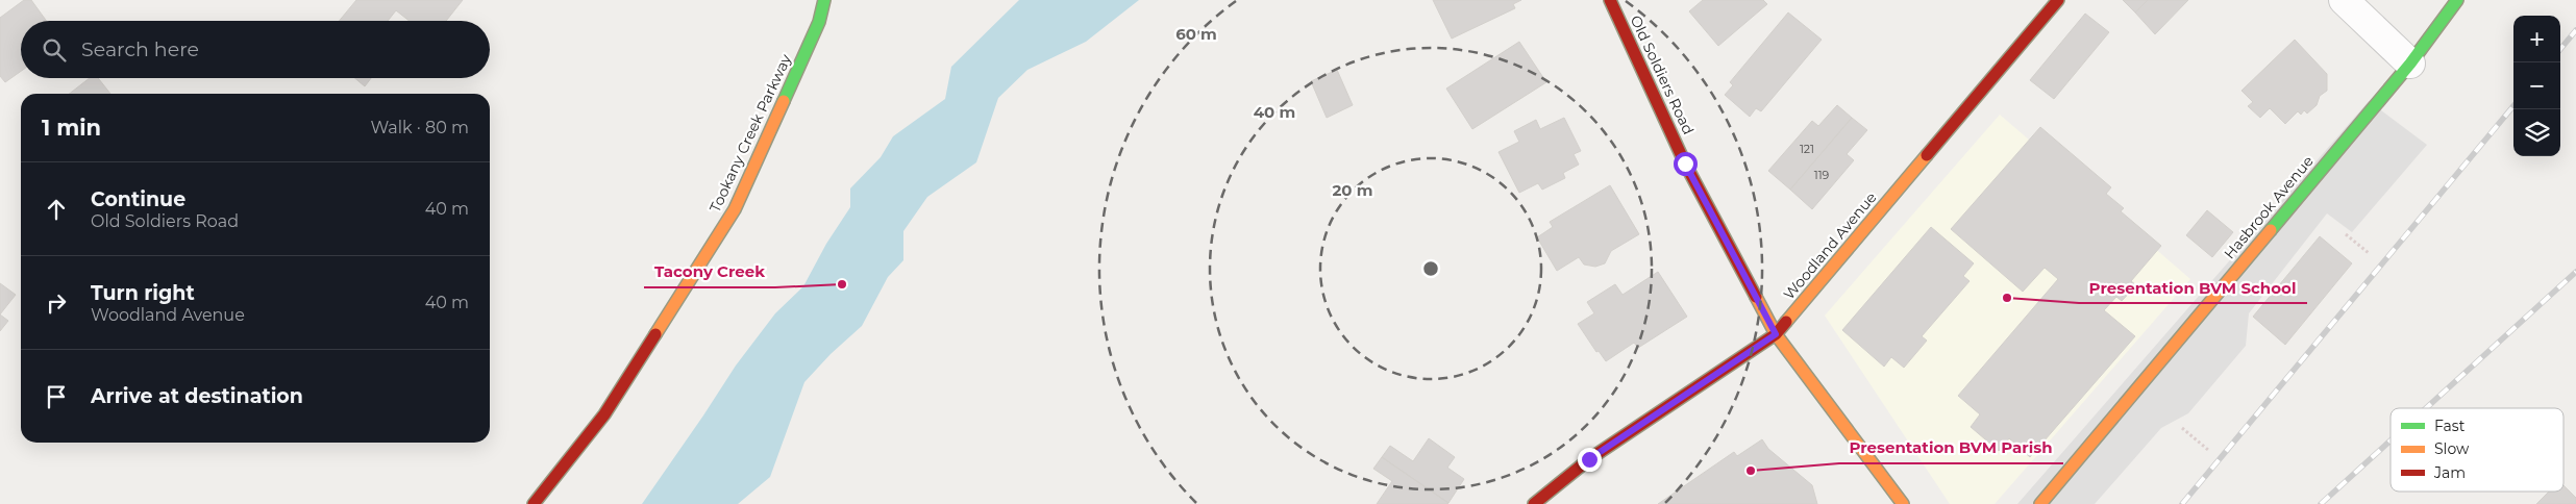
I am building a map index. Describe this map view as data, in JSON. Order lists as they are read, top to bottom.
{
  "streets": {
    "street": [
      "Old Soldiers Road",
      "Tookany Creek Parkway",
      "Hasbrook Avenue",
      "Woodland Avenue"
    ]
  },
  "crossings": [
    ["Old Soldiers Road", "Woodland Avenue"]
  ],
  "places": ["Tacony Creek", "Presentation BVM School", "Presentation BVM Parish"],
  "house_numbers": ["121", "119"],
  "legend": ["Fast", "Slow", "Jam"],
  "page": {
    "map_buttons": ["+", "−"],
    "search": "Search here",
    "heading": ["1 min", "Walk · 80 m"],
    "list": [
      ["Continue", "Old Soldiers Road", "40 m"],
      ["Turn right", "Woodland Avenue", "40 m"],
      "Arrive at destination"
    ]
  },
  "rings": ["60 m", "40 m", "20 m"]
}
